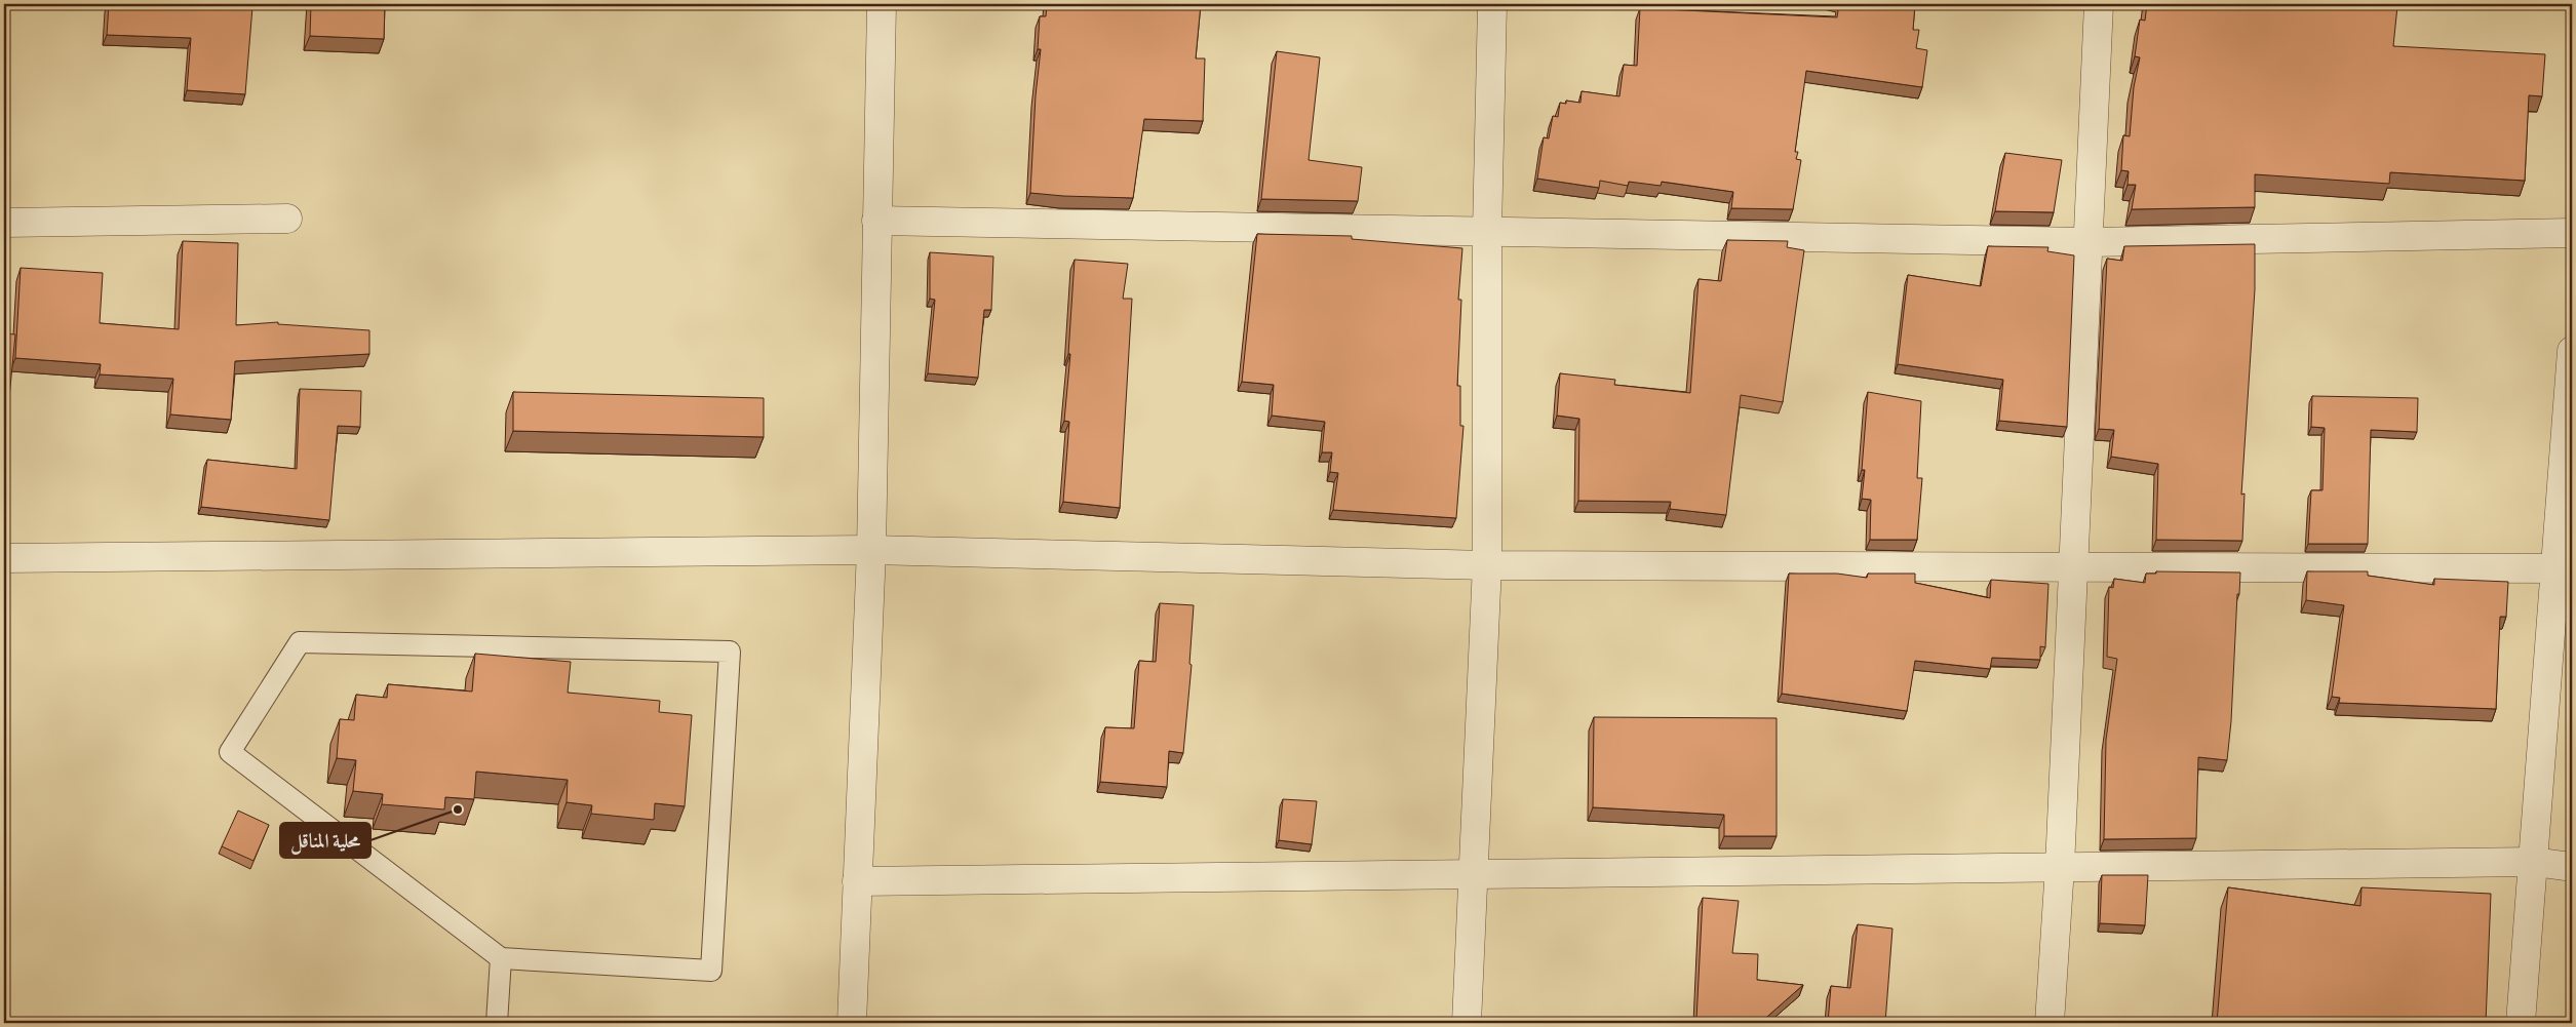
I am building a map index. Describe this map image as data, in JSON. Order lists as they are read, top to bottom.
{
  "places": ["محلية المناقل"]
}
